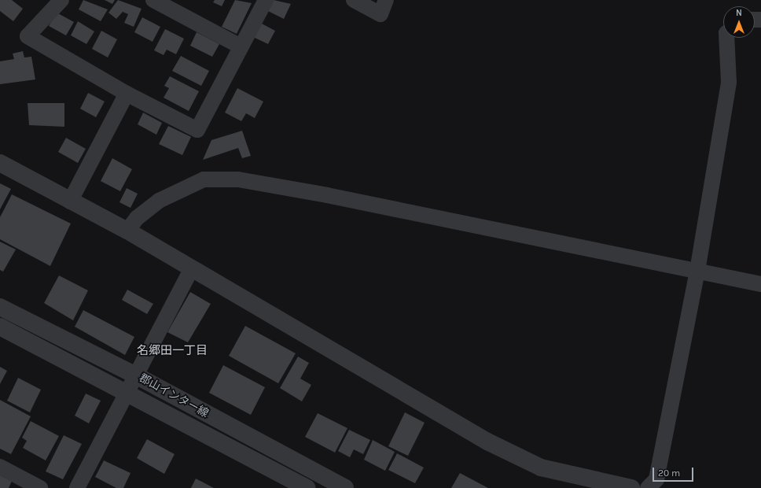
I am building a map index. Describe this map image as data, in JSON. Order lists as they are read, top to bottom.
{
  "streets": {
    "street": ["郡山インター線"]
  },
  "districts": ["名郷田一丁目"],
  "scale_bar": "20 m",
  "north": "top"
}
